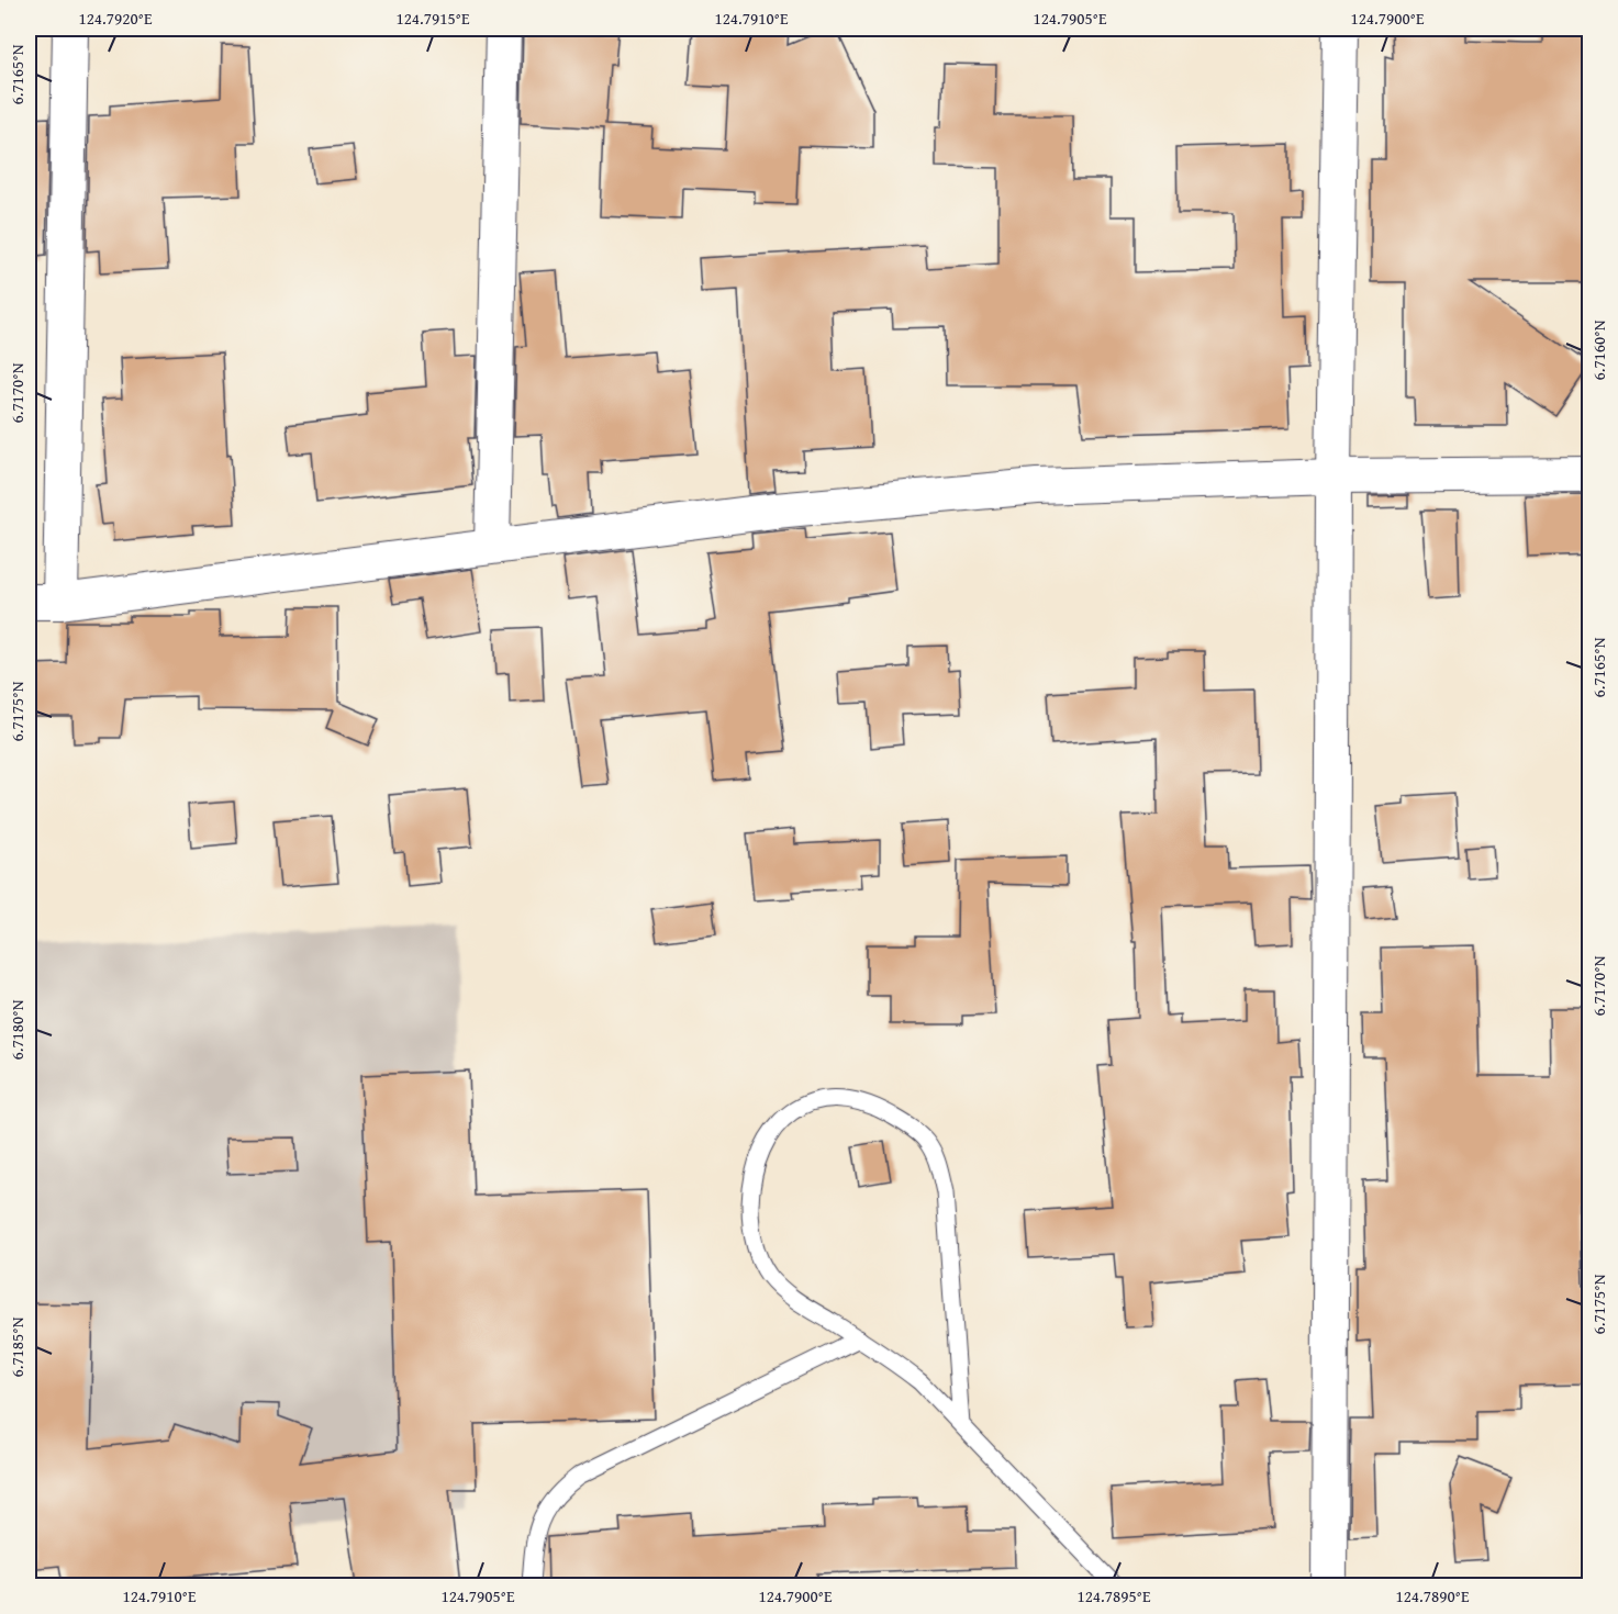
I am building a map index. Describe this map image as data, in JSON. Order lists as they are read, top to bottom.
{
  "coordinates": [
    "124.7920°E",
    "124.7915°E",
    "124.7910°E",
    "124.7905°E",
    "124.7900°E",
    "6.7165°N",
    "6.7160°N",
    "6.7170°N",
    "6.7175°N",
    "6.7180°N",
    "6.7185°N",
    "124.7895°E",
    "124.7890°E"
  ]
}
